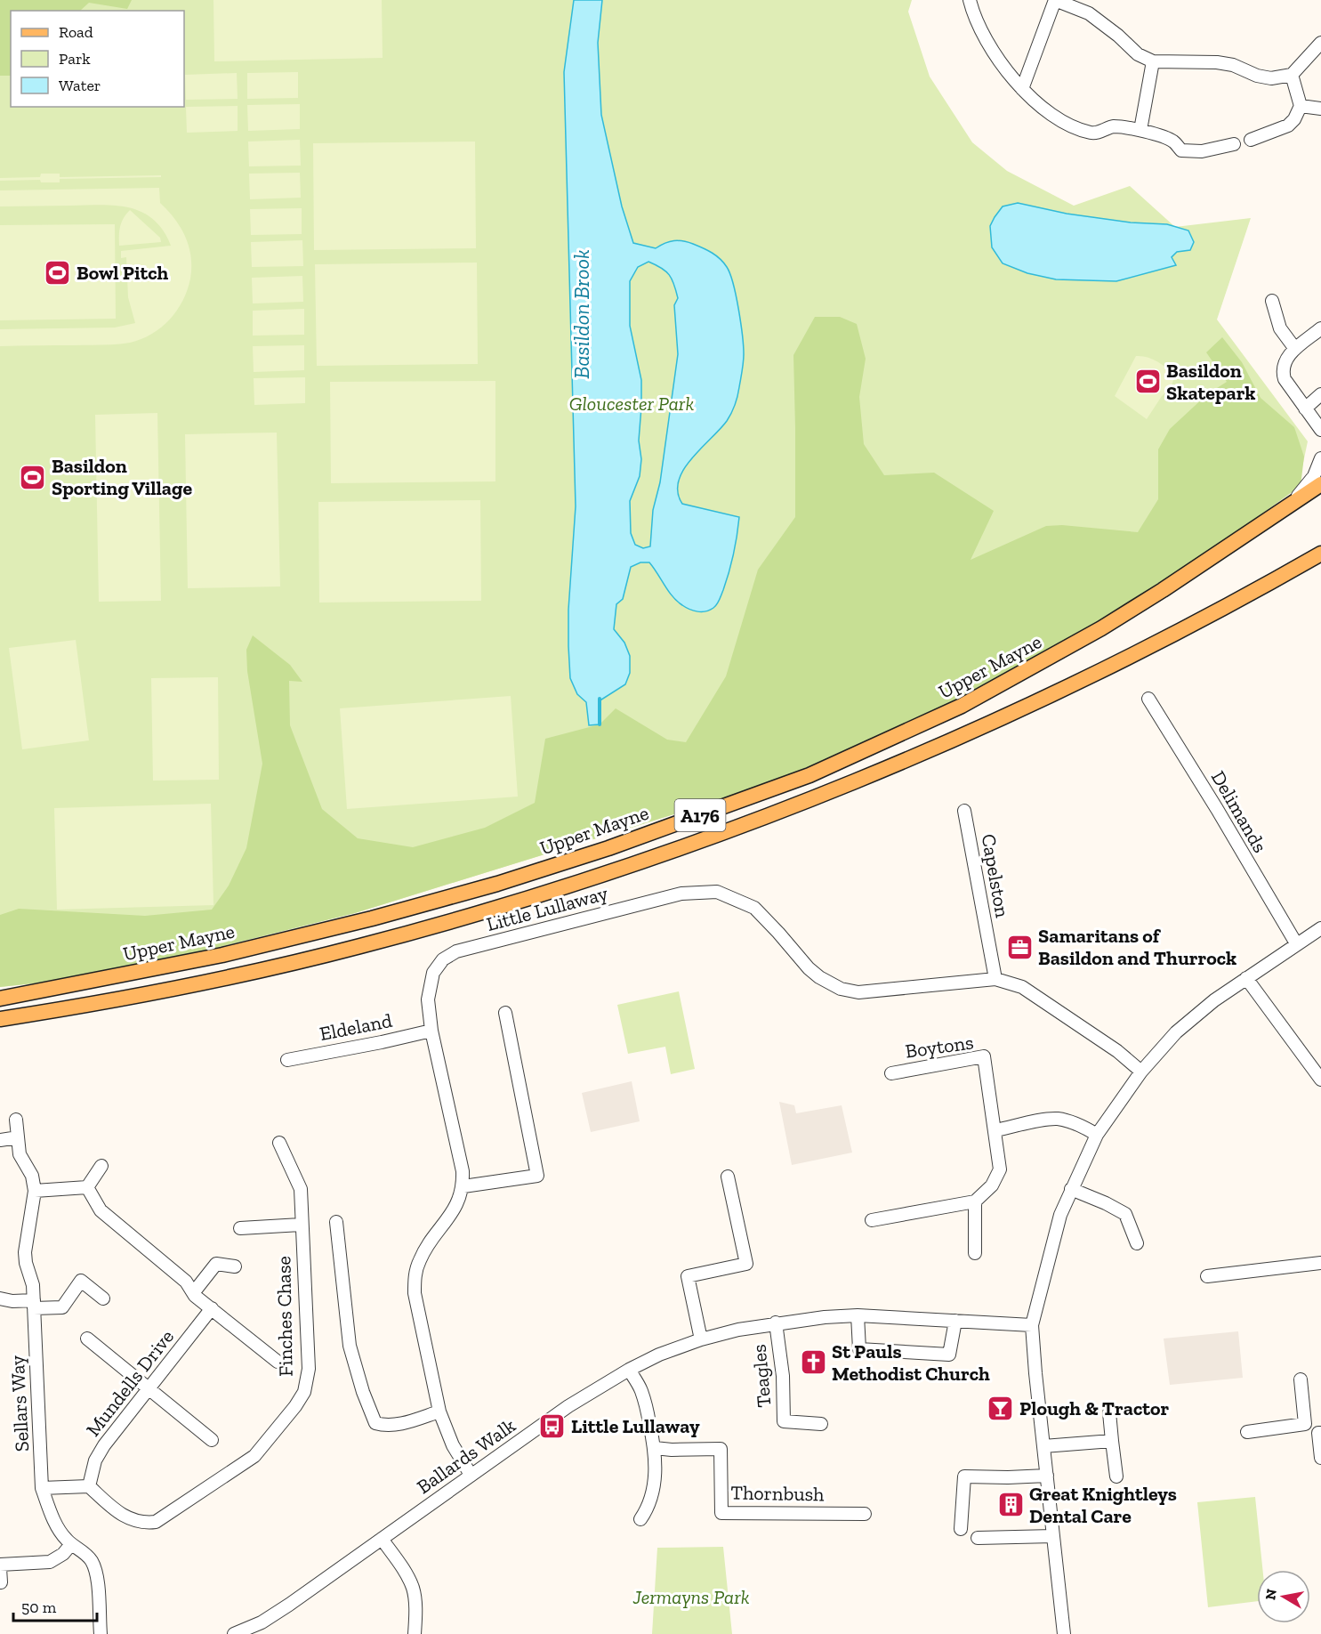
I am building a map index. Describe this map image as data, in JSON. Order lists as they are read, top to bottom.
{
  "streets": {
    "main road": ["Upper Mayne", "A176"],
    "street": [
      "Delimands",
      "Capelston",
      "Little Lullaway",
      "Eldeland",
      "Boytons",
      "Finches Chase",
      "Teagles",
      "Mundells Drive",
      "Sellars Way",
      "Ballards Walk",
      "Thornbush"
    ]
  },
  "crossings": [
    ["Capelston", "Little Lullaway"],
    ["Little Lullaway", "Eldeland"],
    ["Finches Chase", "Mundells Drive"],
    ["Teagles", "Ballards Walk"]
  ],
  "water": ["Basildon Brook"],
  "parks": ["Gloucester Park", "Jermayns Park"],
  "places": {
    "sports": ["Bowl Pitch", "Basildon Skatepark", "Basildon Sporting Village"],
    "office": ["Samaritans of Basildon and Thurrock"],
    "church": ["St Pauls Methodist Church"],
    "bar": ["Plough & Tractor"],
    "bus stop": ["Little Lullaway"],
    "building": ["Great Knightleys Dental Care"]
  },
  "legend": ["Road", "Park", "Water"],
  "scale_bar": "50 m",
  "north": "left"
}
